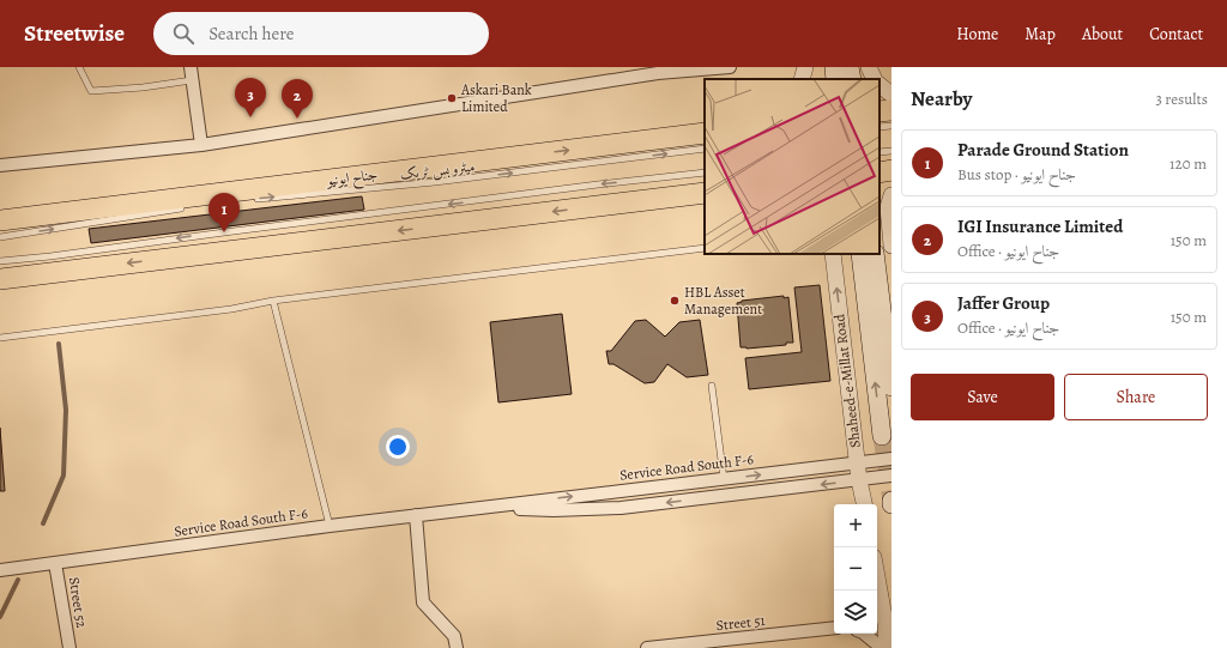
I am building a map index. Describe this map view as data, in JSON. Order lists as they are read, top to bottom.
{
  "streets": {
    "main road": ["جناح ایونیو", "Shaheed-e-Millat Road"],
    "street": ["Service Road South F-6", "Street 52", "Street 51"],
    "lane": ["میٹرو بس ٹریک"]
  },
  "crossings": [
    ["Shaheed-e-Millat Road", "Service Road South F-6"],
    ["Service Road South F-6", "Street 52"]
  ],
  "one_way": ["Shaheed-e-Millat Road"],
  "places": ["Askari Bank Limited", "HBL Asset Management"],
  "page": {
    "header": "Streetwise",
    "search": "Search here",
    "nav": [
      "Home",
      "Map",
      "About",
      "Contact"
    ],
    "heading": ["Nearby", "3 results"],
    "pins": ["3", "2", "1"],
    "list": [
      {
        "mark": "1",
        "name": "Parade Ground Station",
        "note": "Bus stop · جناح ایونیو",
        "value": "120 m"
      },
      {
        "mark": "2",
        "name": "IGI Insurance Limited",
        "note": "Office · جناح ایونیو",
        "value": "150 m"
      },
      {
        "mark": "3",
        "name": "Jaffer Group",
        "note": "Office · جناح ایونیو",
        "value": "150 m"
      }
    ],
    "buttons": ["Save", "Share"],
    "map_buttons": ["+", "−"]
  }
}
